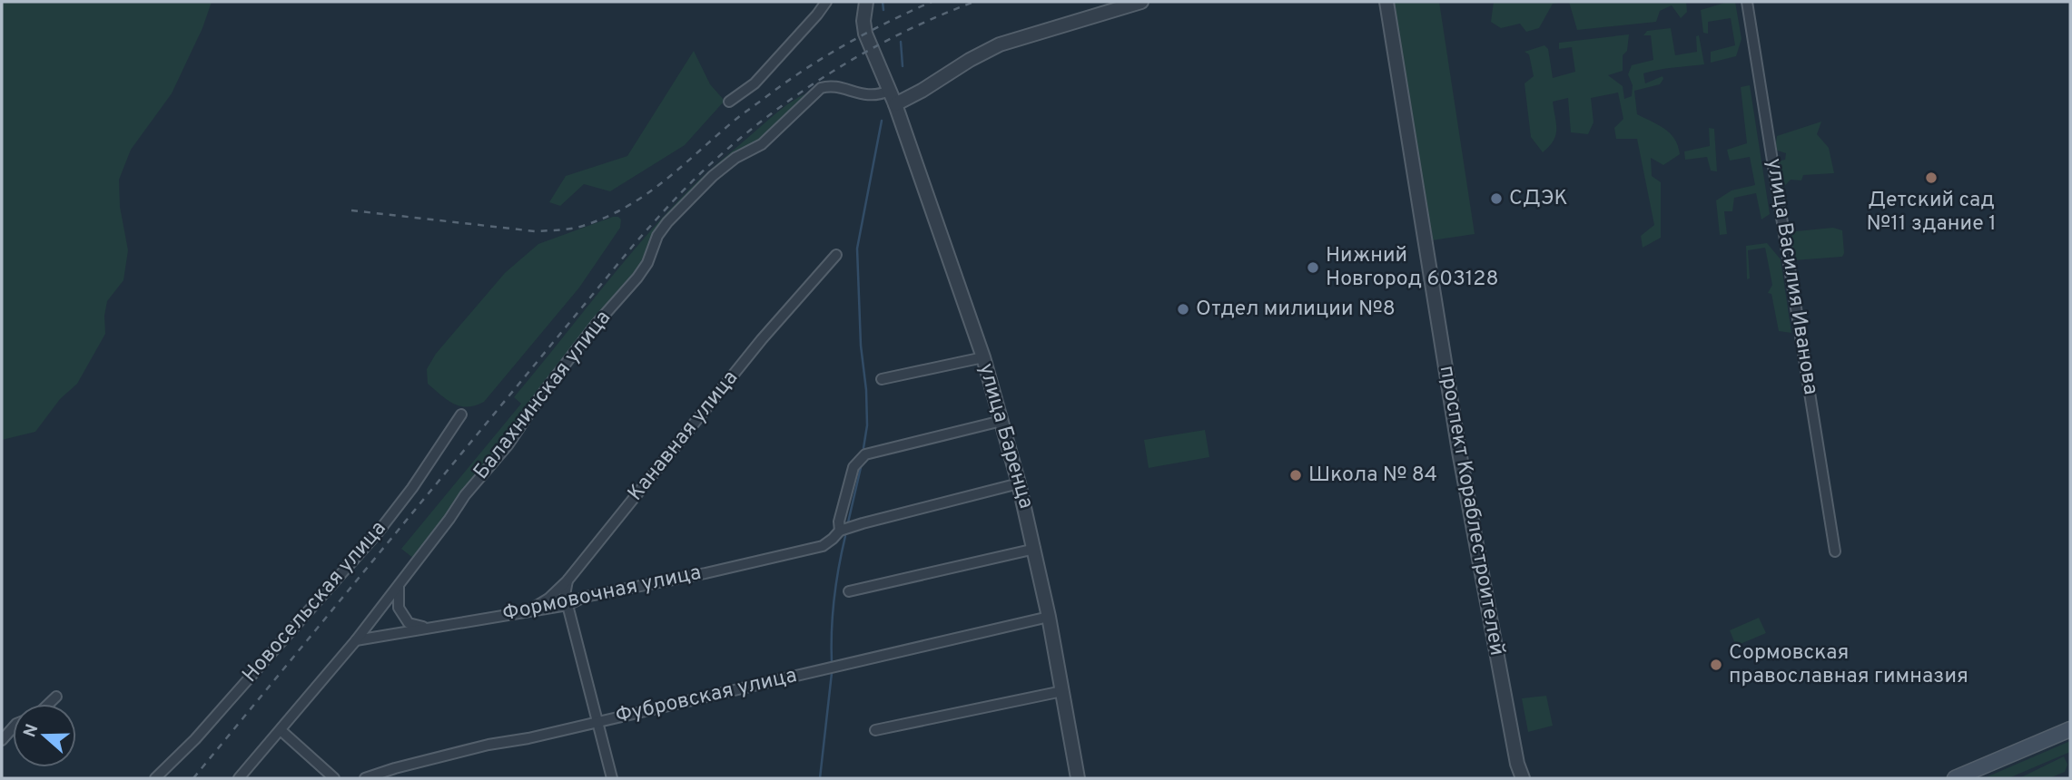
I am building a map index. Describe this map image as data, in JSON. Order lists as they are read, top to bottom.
{
  "streets": {
    "street": [
      "улица Василия Иванова",
      "Балахнинская улица",
      "Канавная улица",
      "улица Баренца",
      "проспект Кораблестроителей",
      "Формовочная улица",
      "Новосельская улица",
      "Фубровская улица"
    ]
  },
  "crossings": [
    ["Балахнинская улица", "улица Баренца"],
    ["Балахнинская улица", "Формовочная улица"],
    ["Канавная улица", "Формовочная улица"],
    ["улица Баренца", "Формовочная улица"],
    ["улица Баренца", "Фубровская улица"]
  ],
  "places": [
    "Детский сад №11 здание 1",
    "СДЭК",
    "Нижний Новгород 603128",
    "Отдел милиции №8",
    "Школа № 84",
    "Сормовская православная гимназия"
  ],
  "north": "left"
}
